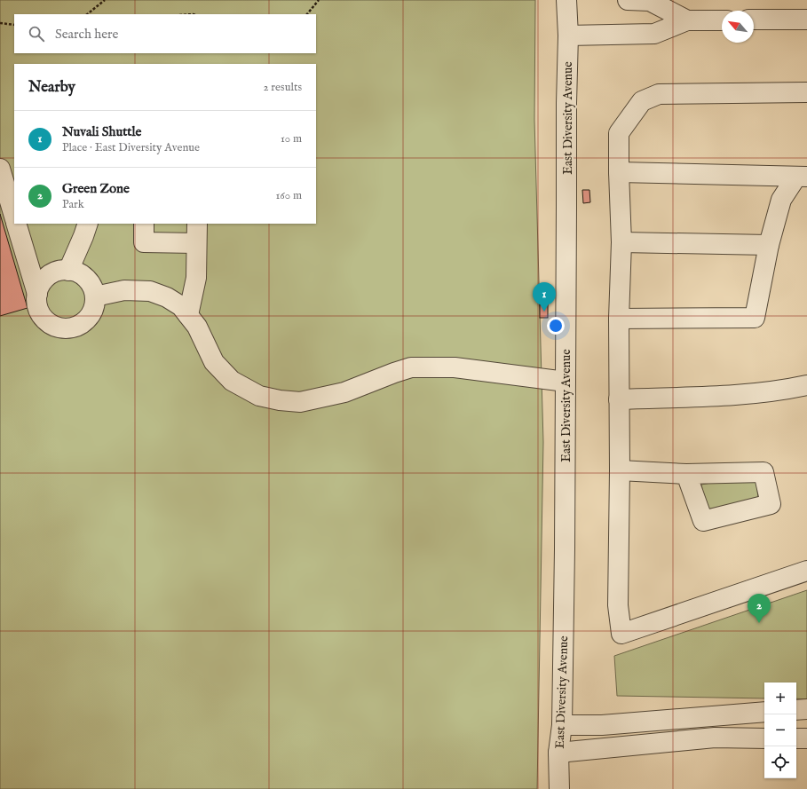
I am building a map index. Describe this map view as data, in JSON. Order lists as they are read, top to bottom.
{
  "streets": {
    "street": ["East Diversity Avenue"]
  },
  "north": "top left",
  "page": {
    "search": "Search here",
    "heading": ["Nearby", "2 results"],
    "list": [
      {
        "mark": "1",
        "name": "Nuvali Shuttle",
        "note": "Place · East Diversity Avenue",
        "value": "10 m"
      },
      {
        "mark": "2",
        "name": "Green Zone",
        "note": "Park",
        "value": "160 m"
      }
    ],
    "pins": ["1", "2"],
    "map_buttons": ["+", "−"]
  }
}
